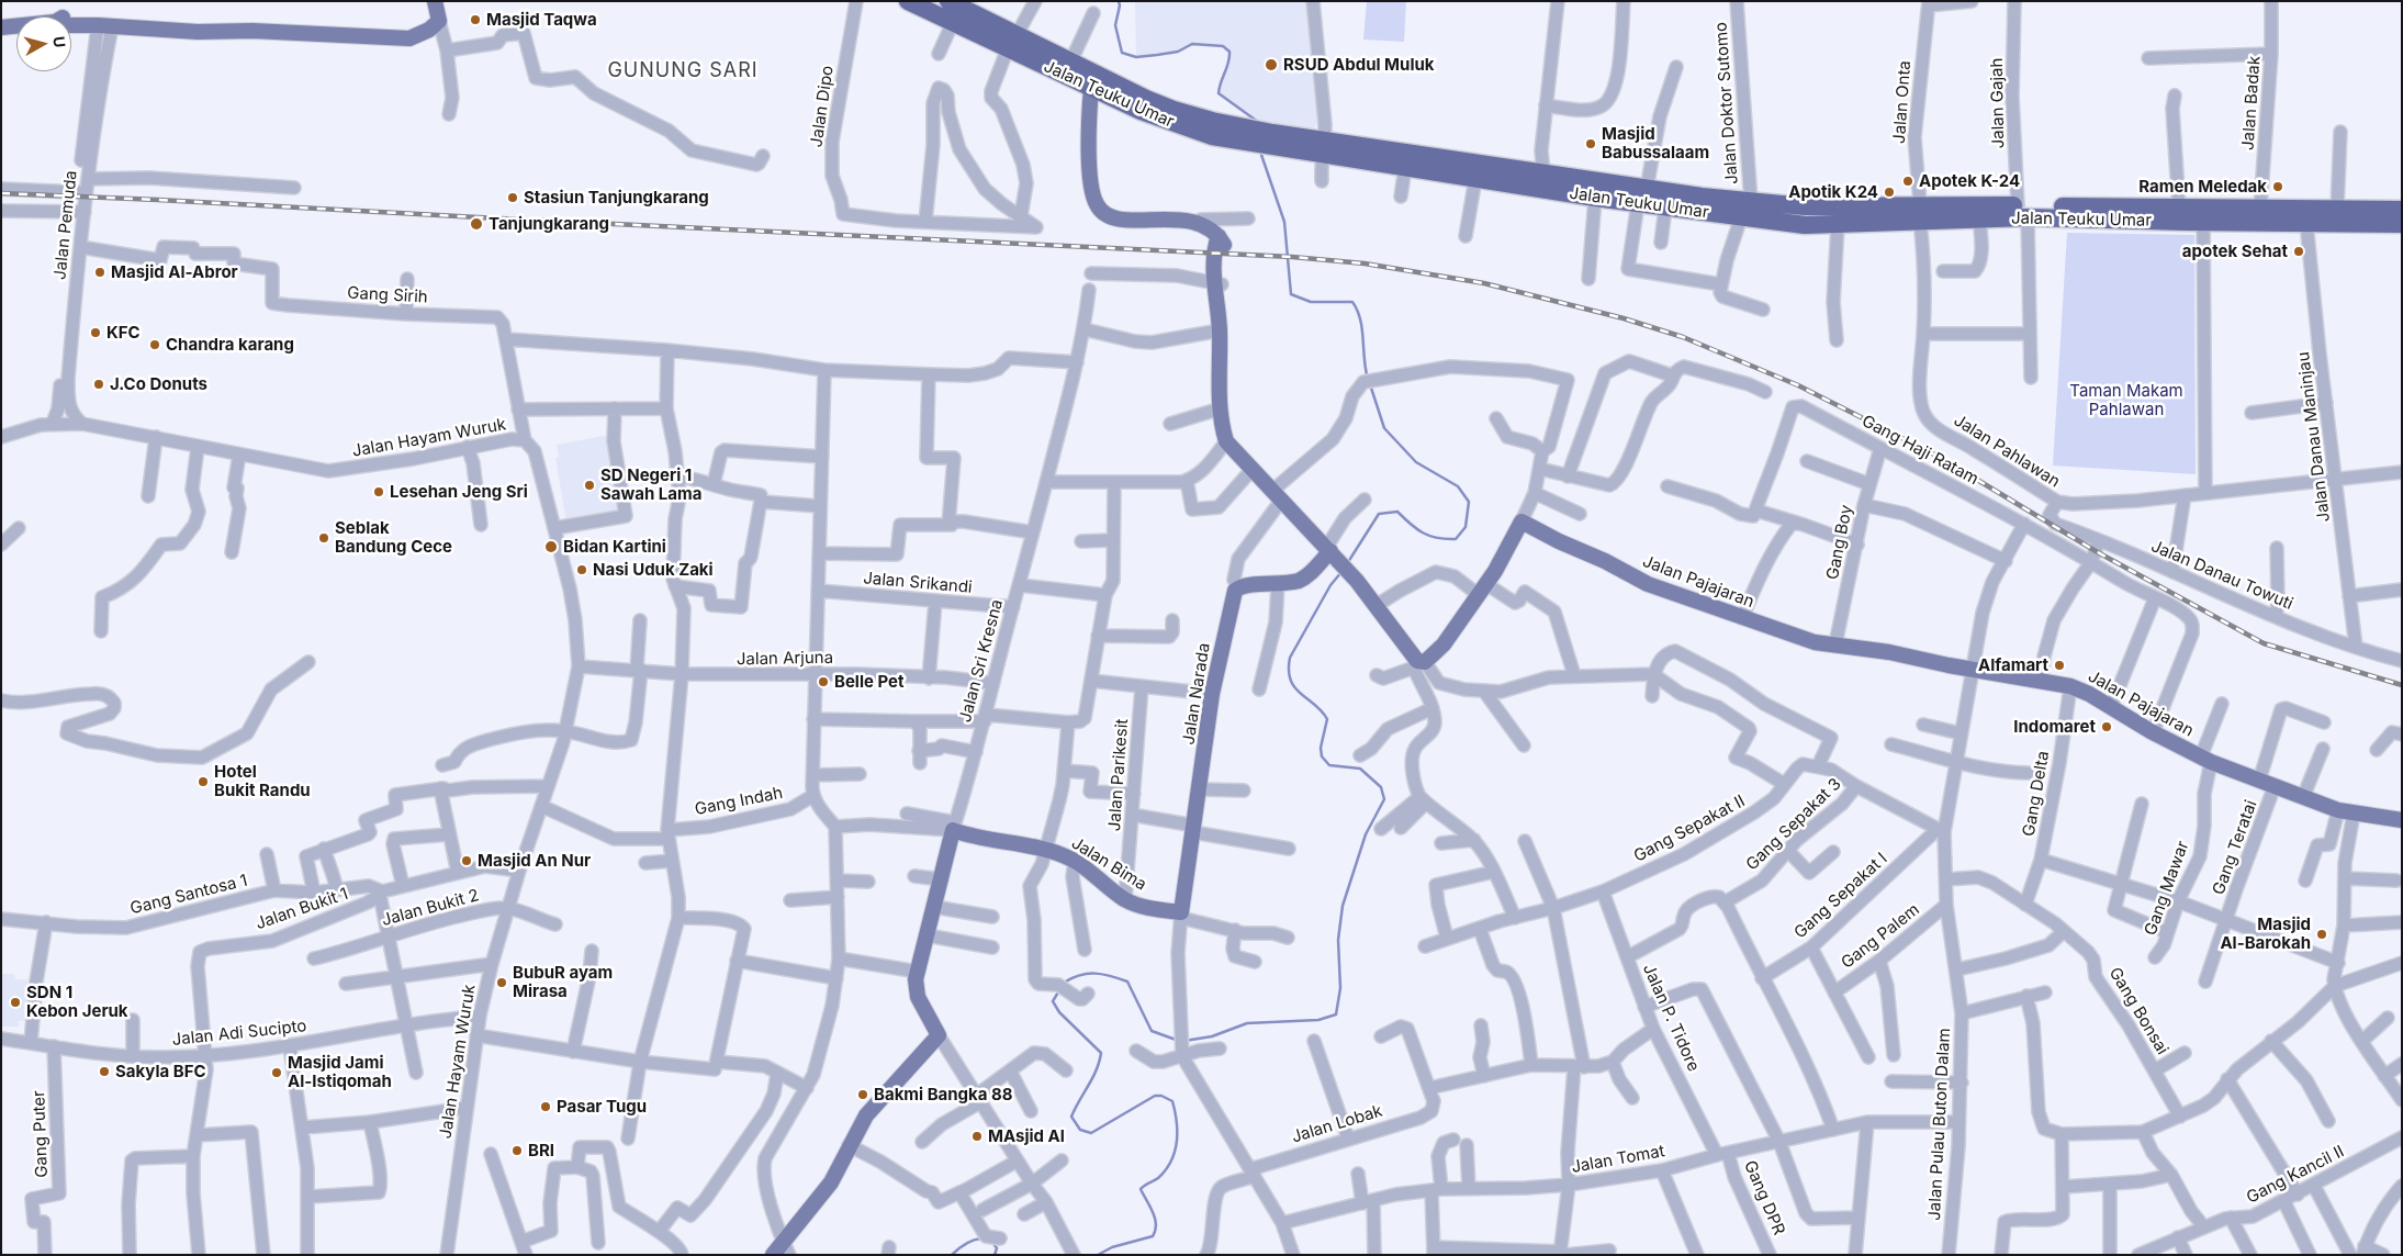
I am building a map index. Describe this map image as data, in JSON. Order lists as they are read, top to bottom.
{
  "streets": {
    "highway": ["Jalan Teuku Umar"],
    "main road": [
      "Jalan Pajajaran",
      "Jalan Sri Kresna",
      "Jalan Narada",
      "Jalan Bima"
    ],
    "street": [
      "Jalan Onta",
      "Jalan Doktor Sutomo",
      "Jalan Gajah",
      "Jalan Badak",
      "Jalan Dipo",
      "Jalan Pemuda",
      "Gang Sirih",
      "Jalan Danau Maninjau",
      "Jalan Hayam Wuruk",
      "Gang Haji Ratam",
      "Jalan Pahlawan",
      "Gang Boy",
      "Jalan Danau Towuti",
      "Jalan Srikandi",
      "Jalan Arjuna",
      "Jalan Parikesit",
      "Gang Delta",
      "Gang Indah",
      "Gang Sepakat 3",
      "Gang Sepakat II",
      "Gang Teratai",
      "Gang Mawar",
      "Gang Santosa 1",
      "Gang Sepakat I",
      "Jalan Bukit 2",
      "Jalan Bukit 1",
      "Gang Palem",
      "Gang Bonsai",
      "Jalan P. Tidore",
      "Jalan Adi Sucipto",
      "Jalan Lobak",
      "Jalan Pulau Buton Dalam",
      "Gang Puter",
      "Jalan Tomat",
      "Gang Kancil II",
      "Gang DPR"
    ]
  },
  "crossings": [
    ["Jalan Teuku Umar", "Jalan Onta"],
    ["Jalan Teuku Umar", "Jalan Doktor Sutomo"],
    ["Jalan Teuku Umar", "Jalan Gajah"],
    ["Jalan Teuku Umar", "Jalan Badak"],
    ["Jalan Teuku Umar", "Jalan Danau Maninjau"],
    ["Jalan Teuku Umar", "Jalan Pahlawan"],
    ["Jalan Onta", "Jalan Pahlawan"],
    ["Jalan Pemuda", "Gang Sirih"],
    ["Jalan Pemuda", "Jalan Hayam Wuruk"],
    ["Jalan Danau Maninjau", "Jalan Pahlawan"],
    ["Jalan Danau Maninjau", "Jalan Danau Towuti"],
    ["Jalan Hayam Wuruk", "Jalan Arjuna"],
    ["Jalan Hayam Wuruk", "Gang Indah"],
    ["Jalan Hayam Wuruk", "Jalan Bukit 2"],
    ["Jalan Hayam Wuruk", "Jalan Bukit 1"],
    ["Jalan Hayam Wuruk", "Jalan Adi Sucipto"],
    ["Gang Haji Ratam", "Gang Boy"],
    ["Gang Haji Ratam", "Jalan Pajajaran"],
    ["Jalan Pahlawan", "Jalan Danau Towuti"],
    ["Gang Boy", "Jalan Pajajaran"],
    ["Jalan Pajajaran", "Gang Delta"],
    ["Jalan Pajajaran", "Gang Teratai"],
    ["Jalan Pajajaran", "Gang Mawar"],
    ["Jalan Pajajaran", "Jalan Pulau Buton Dalam"],
    ["Jalan Srikandi", "Jalan Sri Kresna"],
    ["Jalan Arjuna", "Jalan Sri Kresna"],
    ["Jalan Sri Kresna", "Jalan Bima"],
    ["Jalan Narada", "Jalan Bima"],
    ["Jalan Parikesit", "Jalan Bima"],
    ["Gang Delta", "Gang Bonsai"],
    ["Gang Sepakat II", "Jalan P. Tidore"],
    ["Gang Santosa 1", "Jalan Bukit 1"],
    ["Gang Sepakat I", "Jalan Pulau Buton Dalam"],
    ["Jalan Bukit 1", "Jalan Adi Sucipto"],
    ["Gang Palem", "Jalan Pulau Buton Dalam"],
    ["Gang Bonsai", "Jalan Pulau Buton Dalam"],
    ["Jalan P. Tidore", "Jalan Tomat"],
    ["Jalan P. Tidore", "Gang DPR"],
    ["Jalan Adi Sucipto", "Gang Puter"],
    ["Jalan Pulau Buton Dalam", "Jalan Tomat"],
    ["Jalan Tomat", "Gang DPR"]
  ],
  "districts": ["GUNUNG SARI"],
  "parks": ["Taman Makam Pahlawan"],
  "places": [
    "Masjid Taqwa",
    "RSUD Abdul Muluk",
    "Masjid Babussalaam",
    "Apotek K-24",
    "Ramen Meledak",
    "Apotik K24",
    "Stasiun Tanjungkarang",
    "Tanjungkarang",
    "apotek Sehat",
    "Masjid Al-Abror",
    "KFC",
    "Chandra karang",
    "J.Co Donuts",
    "SD Negeri 1 Sawah Lama",
    "Lesehan Jeng Sri",
    "Seblak Bandung Cece",
    "Bidan Kartini",
    "Nasi Uduk Zaki",
    "Alfamart",
    "Belle Pet",
    "Indomaret",
    "Hotel Bukit Randu",
    "Masjid An Nur",
    "Masjid Al-Barokah",
    "BubuR ayam Mirasa",
    "SDN 1 Kebon Jeruk",
    "Sakyla BFC",
    "Masjid Jami Al-Istiqomah",
    "Bakmi Bangka 88",
    "Pasar Tugu",
    "MAsjid Al",
    "BRI"
  ],
  "north": "right"
}
